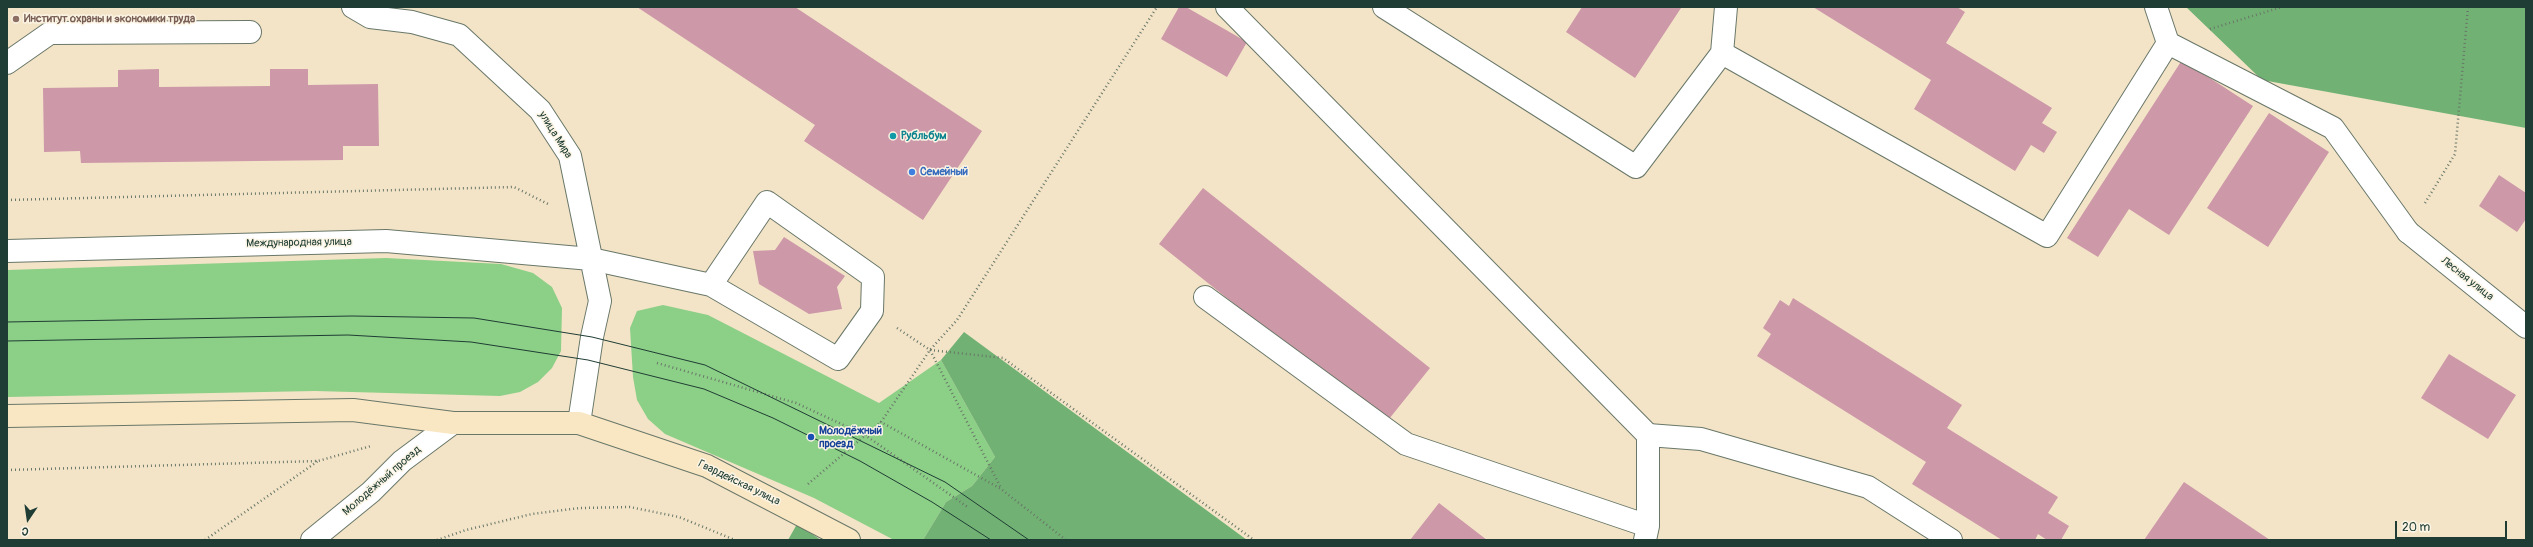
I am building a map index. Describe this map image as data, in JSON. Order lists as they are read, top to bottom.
{
  "streets": {
    "street": [
      "улица Мира",
      "Международная улица",
      "Лесная улица",
      "Молодёжный проезд",
      "Гвардейская улица"
    ]
  },
  "crossings": [
    ["улица Мира", "Международная улица"],
    ["улица Мира", "Гвардейская улица"]
  ],
  "places": [
    "Институт охраны и экономики труда",
    "Рубльбум",
    "Семейный",
    "Молодёжный проезд"
  ],
  "scale_bar": "20 m",
  "north": "bottom"
}
